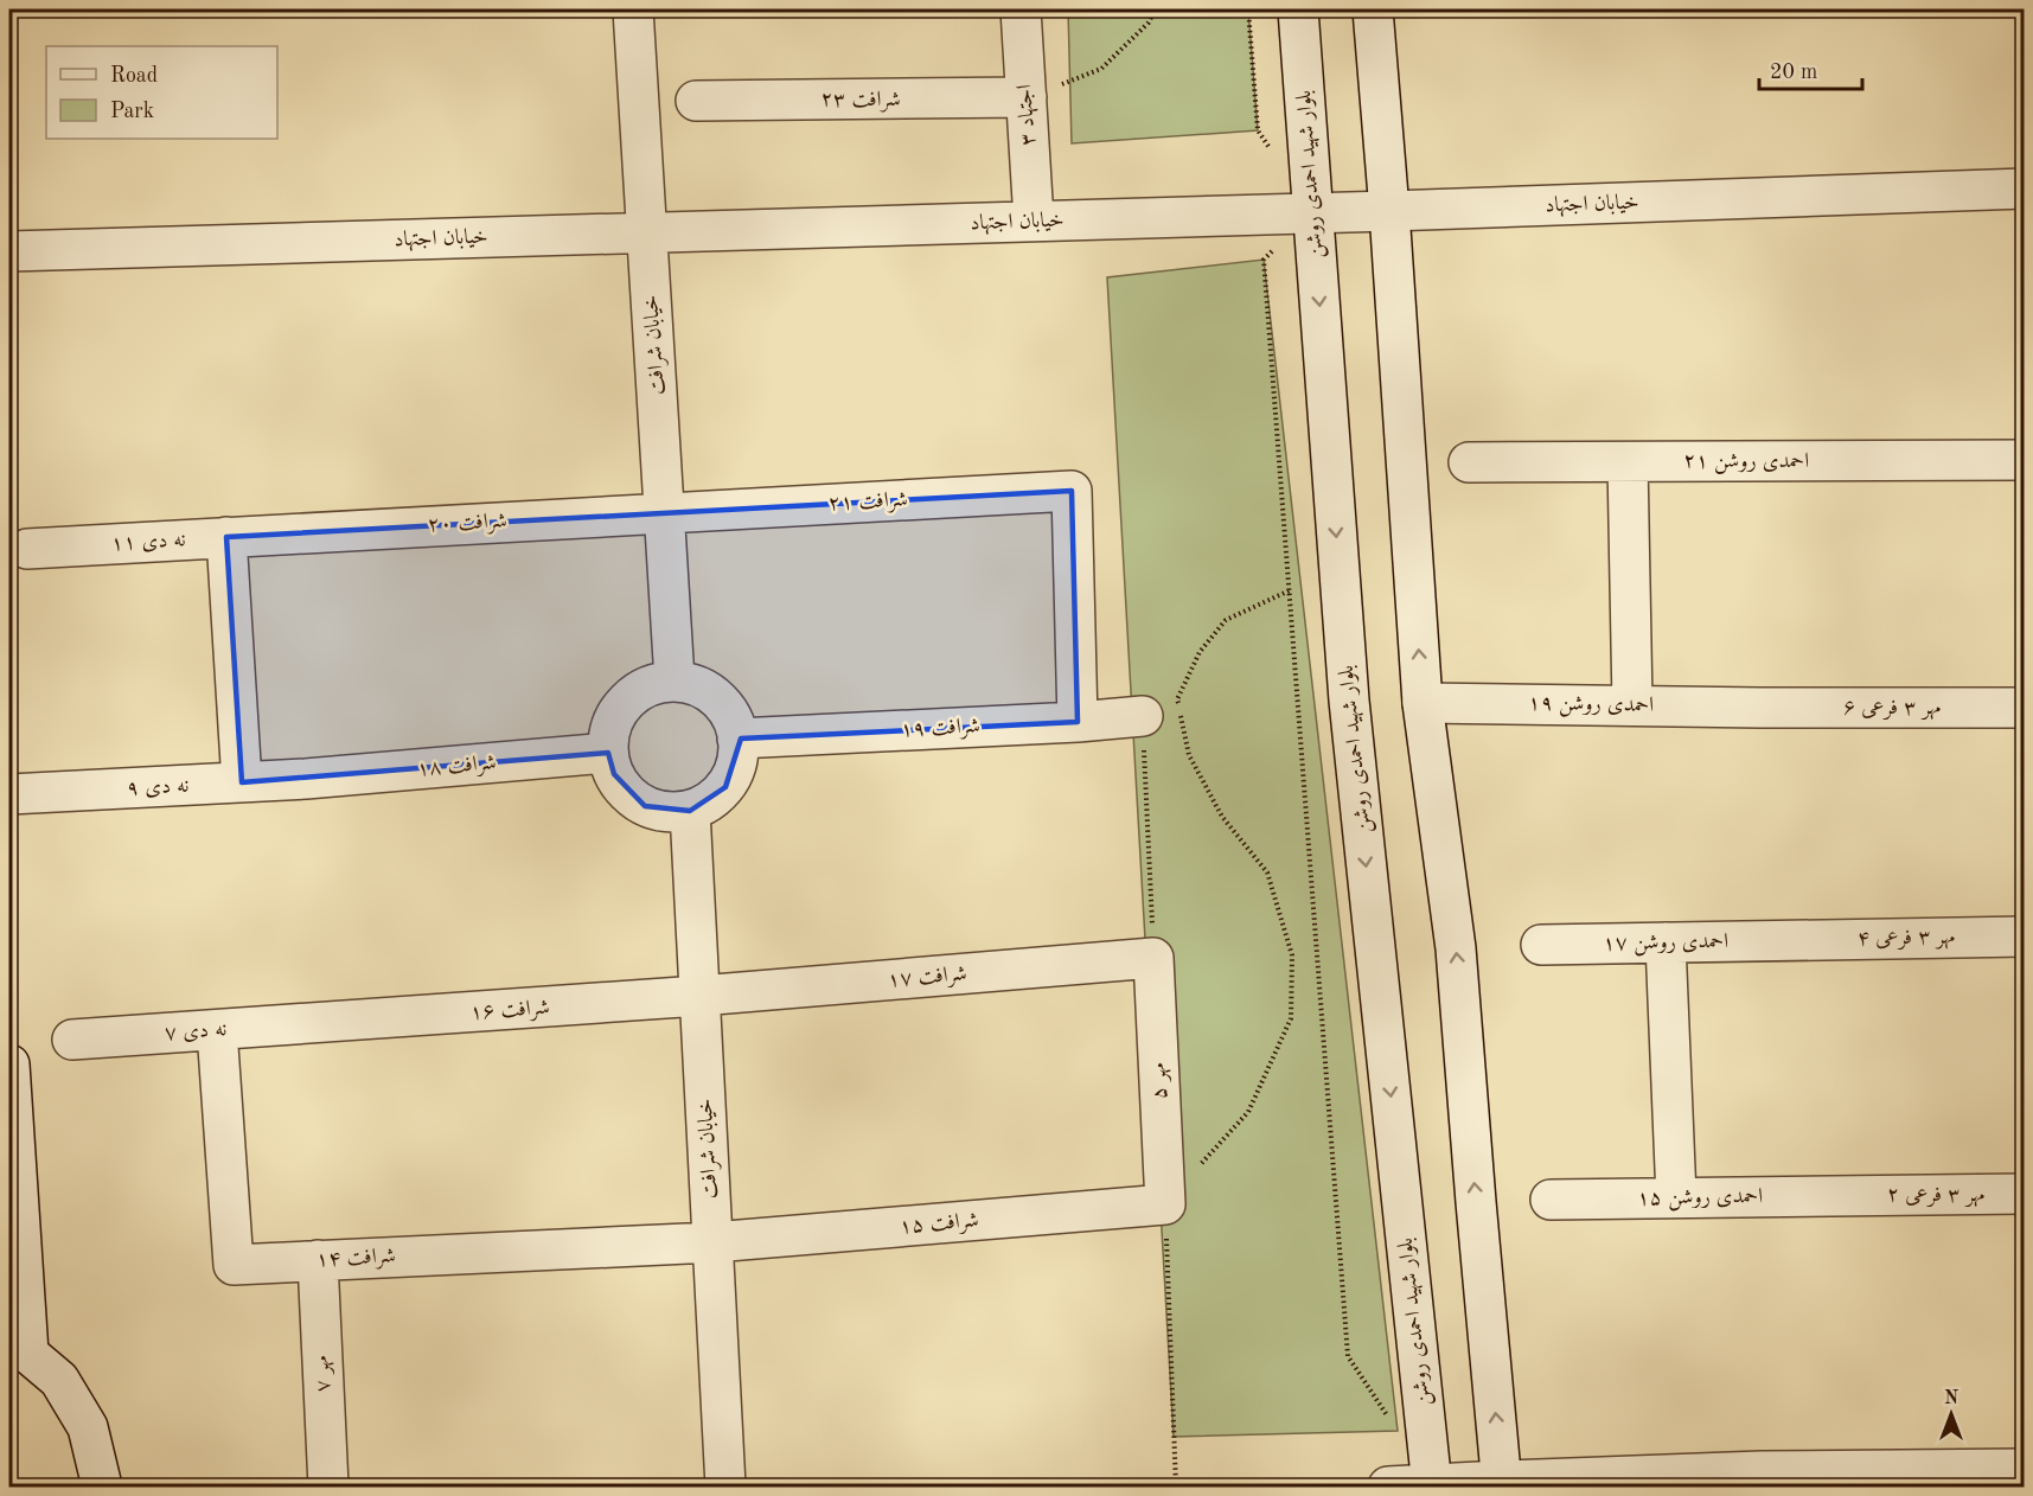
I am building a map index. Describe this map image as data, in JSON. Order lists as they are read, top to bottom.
{
  "streets": {
    "street": [
      "شرافت ۲۳",
      "اجتهاد ۳",
      "بلوار شهید احمدی روشن",
      "خیابان اجتهاد",
      "خیابان شرافت",
      "احمدی روشن ۲۱",
      "شرافت ۲۱",
      "شرافت ۲۰",
      "نه دی ۱۱",
      "احمدی روشن ۱۹",
      "مهر ۳ فرعی ۶",
      "شرافت ۱۹",
      "شرافت ۱۸",
      "نه دی ۹",
      "مهر ۳ فرعی ۴",
      "احمدی روشن ۱۷",
      "شرافت ۱۷",
      "شرافت ۱۶",
      "نه دی ۷",
      "مهر ۵",
      "مهر ۳ فرعی ۲",
      "احمدی روشن ۱۵",
      "شرافت ۱۵",
      "شرافت ۱۴",
      "مهر ۷"
    ]
  },
  "crossings": [
    ["شرافت ۲۳", "اجتهاد ۳"],
    ["اجتهاد ۳", "خیابان اجتهاد"],
    ["بلوار شهید احمدی روشن", "خیابان اجتهاد"],
    ["خیابان اجتهاد", "خیابان شرافت"],
    ["خیابان شرافت", "شرافت ۲۱"],
    ["خیابان شرافت", "شرافت ۲۰"],
    ["خیابان شرافت", "شرافت ۱۹"],
    ["خیابان شرافت", "شرافت ۱۸"],
    ["خیابان شرافت", "شرافت ۱۷"],
    ["خیابان شرافت", "شرافت ۱۶"],
    ["خیابان شرافت", "شرافت ۱۵"],
    ["خیابان شرافت", "شرافت ۱۴"],
    ["شرافت ۲۱", "شرافت ۲۰"],
    ["شرافت ۲۱", "شرافت ۱۹"],
    ["شرافت ۲۰", "نه دی ۱۱"],
    ["احمدی روشن ۱۹", "مهر ۳ فرعی ۶"],
    ["شرافت ۱۹", "شرافت ۱۸"],
    ["شرافت ۱۸", "نه دی ۹"],
    ["مهر ۳ فرعی ۴", "احمدی روشن ۱۷"],
    ["شرافت ۱۷", "شرافت ۱۶"],
    ["شرافت ۱۷", "مهر ۵"],
    ["شرافت ۱۶", "نه دی ۷"],
    ["نه دی ۷", "شرافت ۱۴"],
    ["مهر ۵", "شرافت ۱۵"],
    ["مهر ۳ فرعی ۲", "احمدی روشن ۱۵"],
    ["شرافت ۱۵", "شرافت ۱۴"],
    ["شرافت ۱۴", "مهر ۷"]
  ],
  "legend": ["Road", "Park"],
  "scale_bar": "20 m",
  "north": "top"
}
